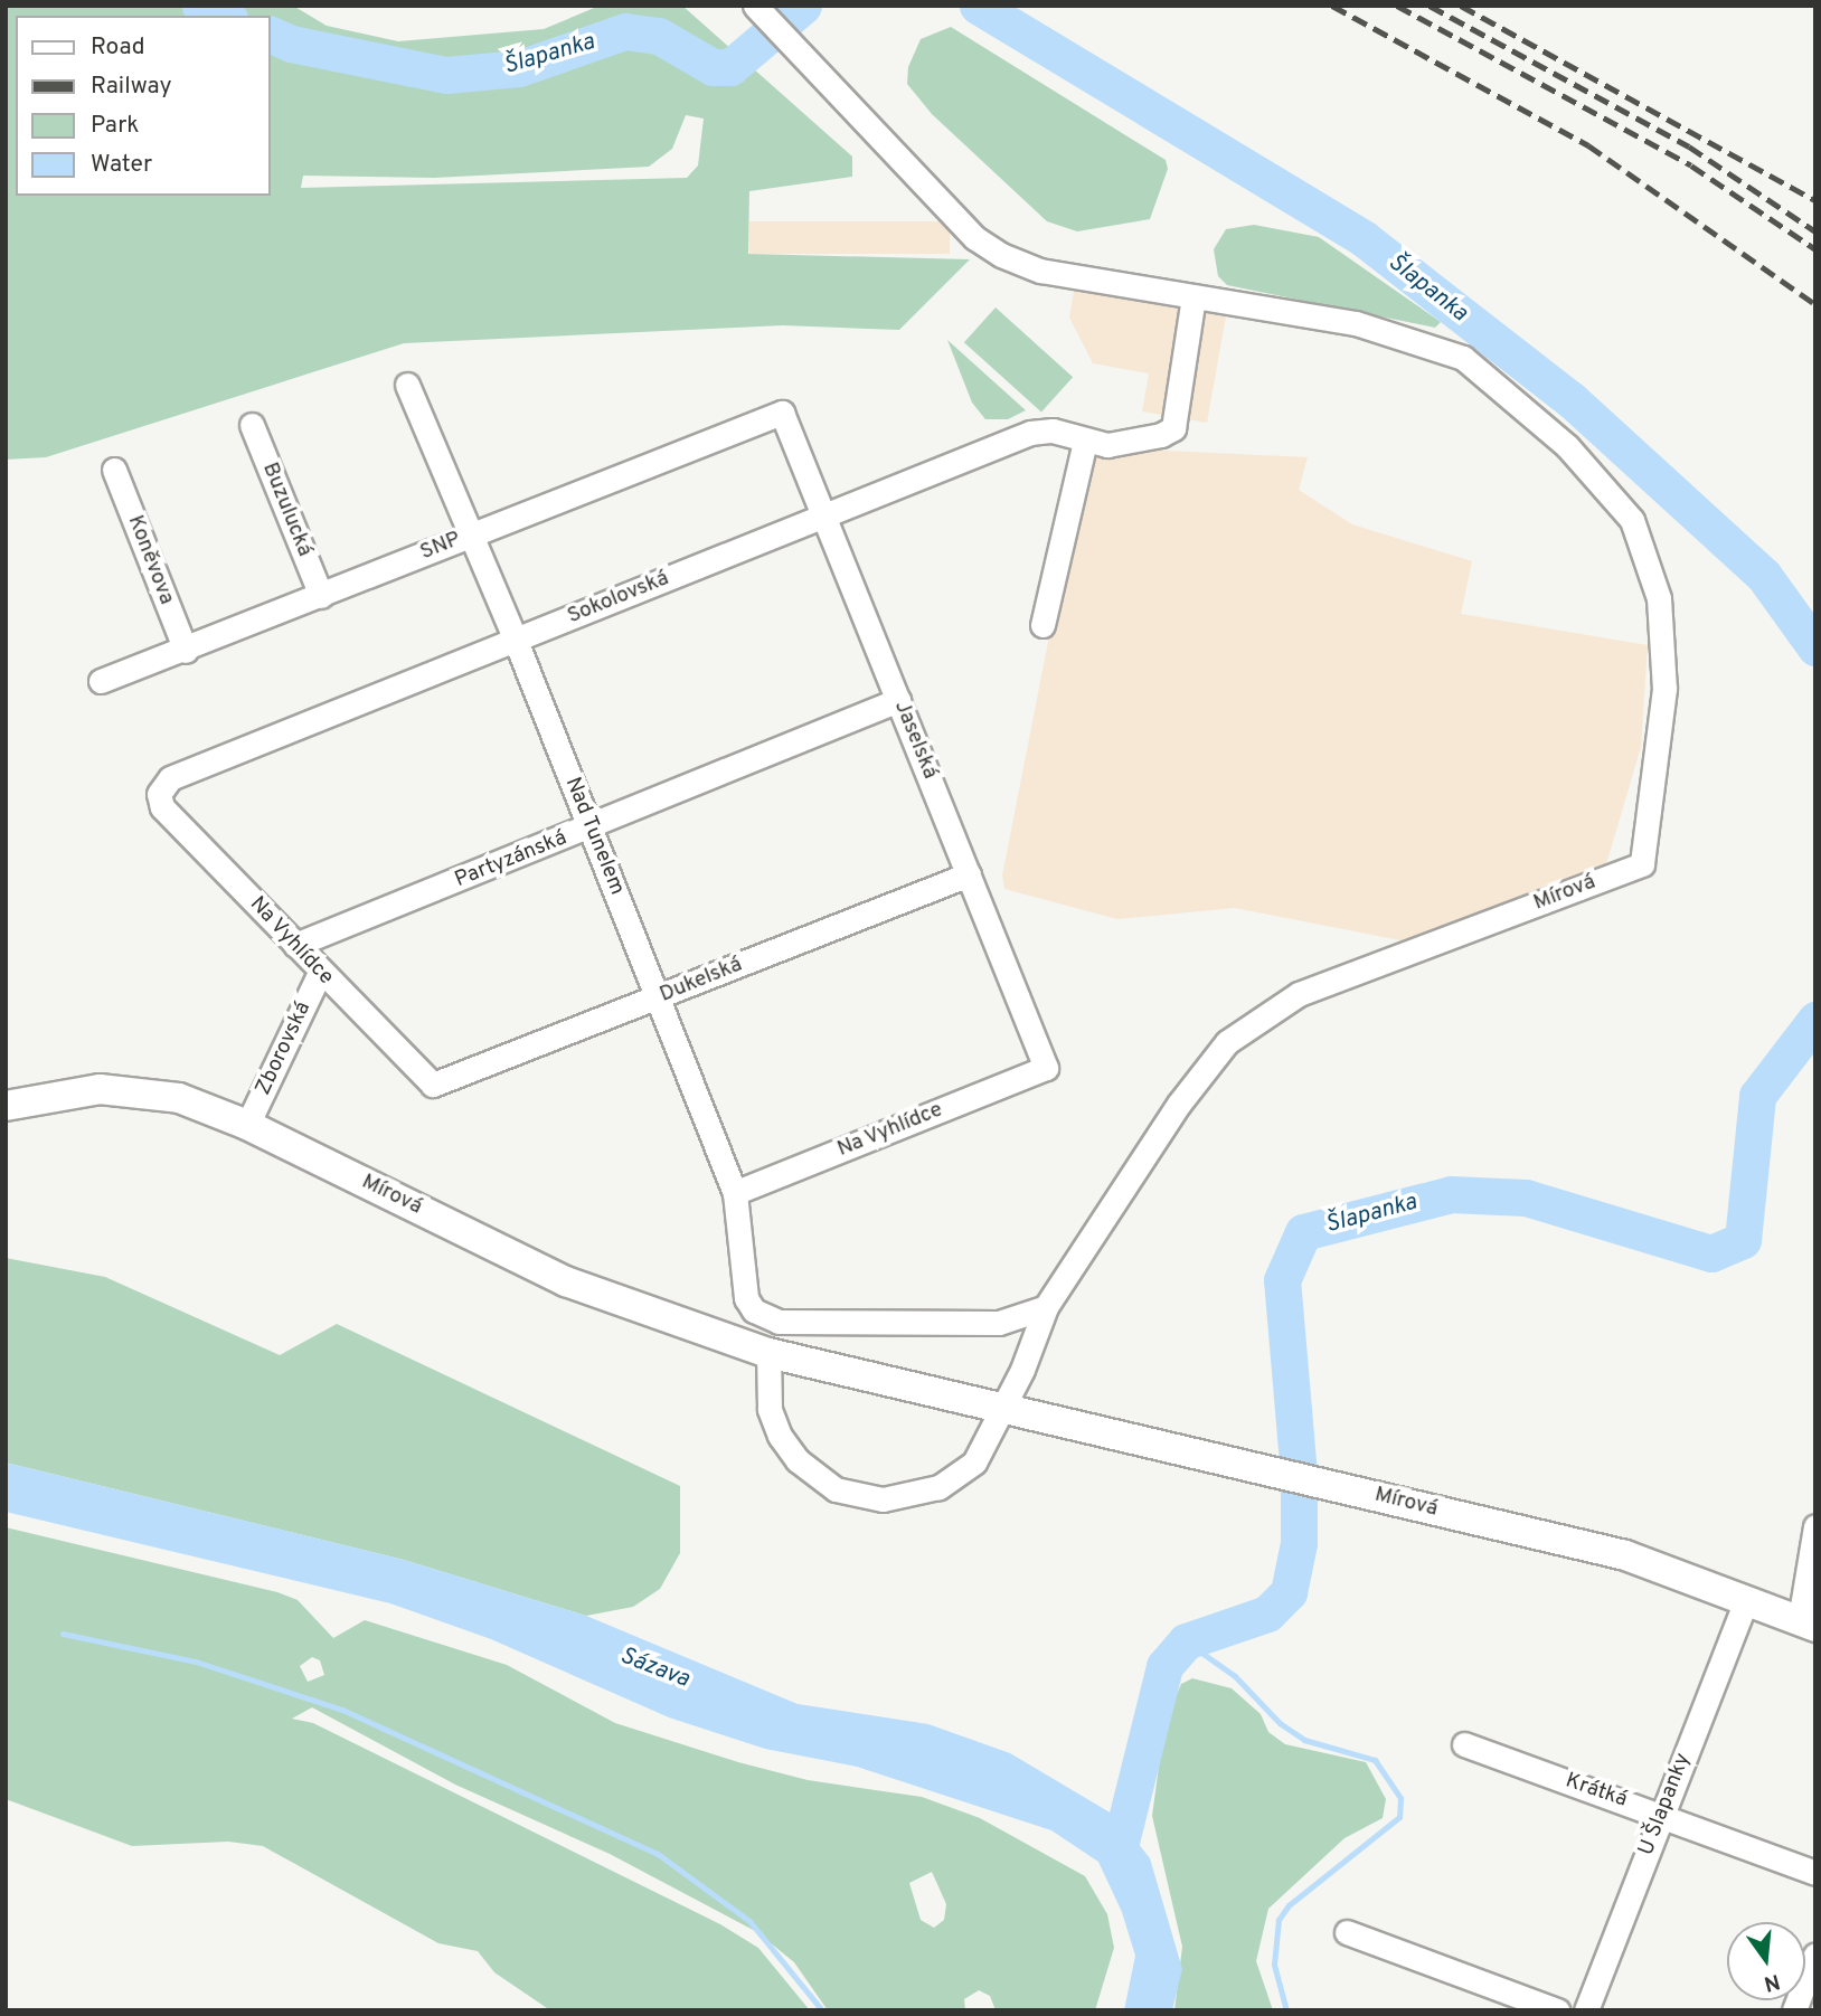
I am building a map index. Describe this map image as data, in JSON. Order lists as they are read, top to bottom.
{
  "streets": {
    "street": [
      "Buzulucká",
      "SNP",
      "Koněvova",
      "Sokolovská",
      "Jaselská",
      "Nad Tunelem",
      "Partyzánská",
      "Mírová",
      "Na Vyhlídce",
      "Dukelská",
      "Zborovská",
      "Krátká",
      "U Šlapanky"
    ]
  },
  "crossings": [
    ["Buzulucká", "SNP"],
    ["SNP", "Koněvova"],
    ["SNP", "Jaselská"],
    ["SNP", "Nad Tunelem"],
    ["Sokolovská", "Jaselská"],
    ["Sokolovská", "Nad Tunelem"],
    ["Sokolovská", "Mírová"],
    ["Sokolovská", "Na Vyhlídce"],
    ["Jaselská", "Partyzánská"],
    ["Jaselská", "Na Vyhlídce"],
    ["Jaselská", "Dukelská"],
    ["Nad Tunelem", "Partyzánská"],
    ["Nad Tunelem", "Mírová"],
    ["Nad Tunelem", "Na Vyhlídce"],
    ["Nad Tunelem", "Dukelská"],
    ["Partyzánská", "Na Vyhlídce"],
    ["Mírová", "Zborovská"],
    ["Mírová", "U Šlapanky"],
    ["Na Vyhlídce", "Dukelská"],
    ["Na Vyhlídce", "Zborovská"],
    ["Krátká", "U Šlapanky"]
  ],
  "water": ["Šlapanka", "Sázava"],
  "legend": [
    "Road",
    "Railway",
    "Park",
    "Water"
  ],
  "north": "bottom"
}
